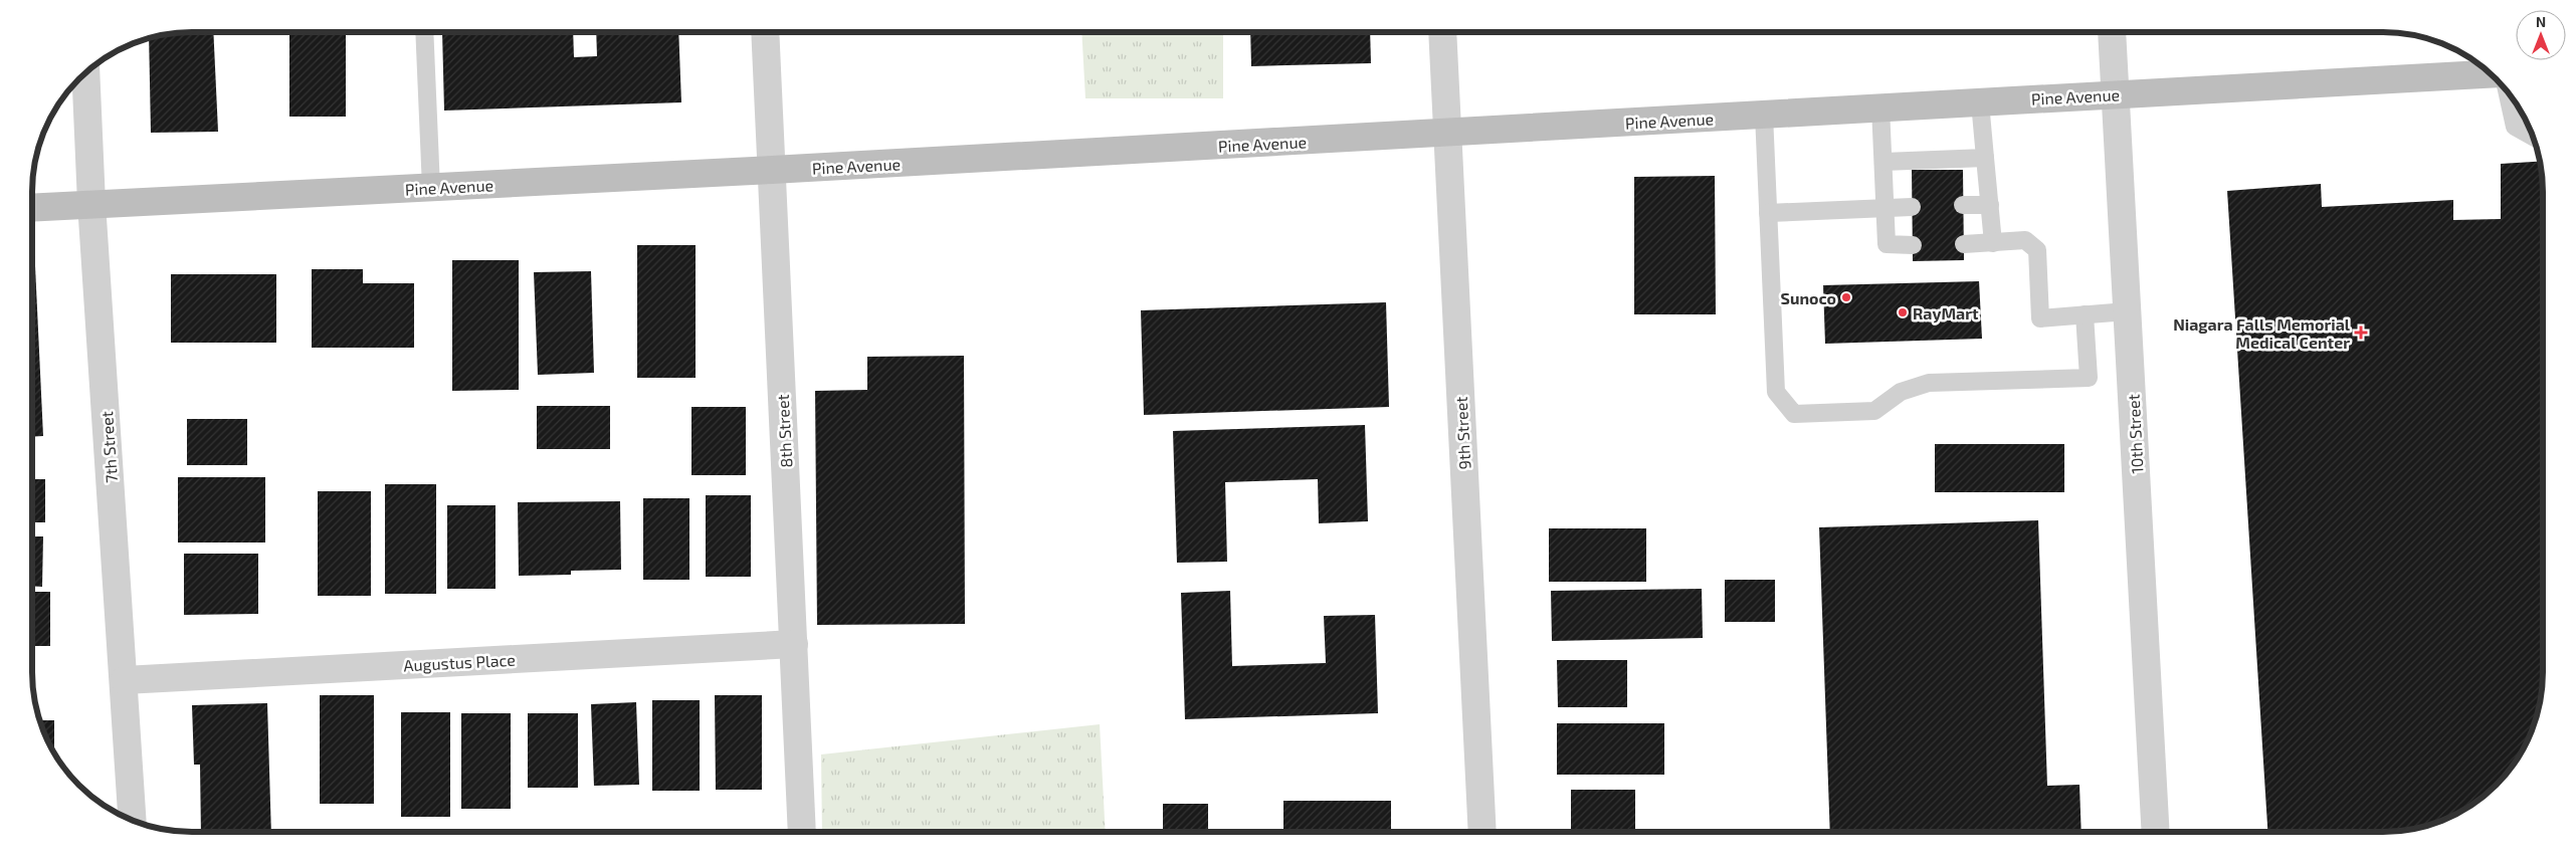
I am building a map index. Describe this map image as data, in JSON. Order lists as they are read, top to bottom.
{
  "streets": {
    "main road": ["Pine Avenue"],
    "street": [
      "8th Street",
      "9th Street",
      "10th Street",
      "7th Street",
      "Augustus Place"
    ]
  },
  "crossings": [
    ["Pine Avenue", "8th Street"],
    ["Pine Avenue", "9th Street"],
    ["Pine Avenue", "10th Street"],
    ["Pine Avenue", "7th Street"],
    ["8th Street", "Augustus Place"],
    ["7th Street", "Augustus Place"]
  ],
  "places": {
    "other": ["Sunoco", "RayMart"],
    "health": ["Niagara Falls Memorial Medical Center"]
  },
  "north": "top"
}
